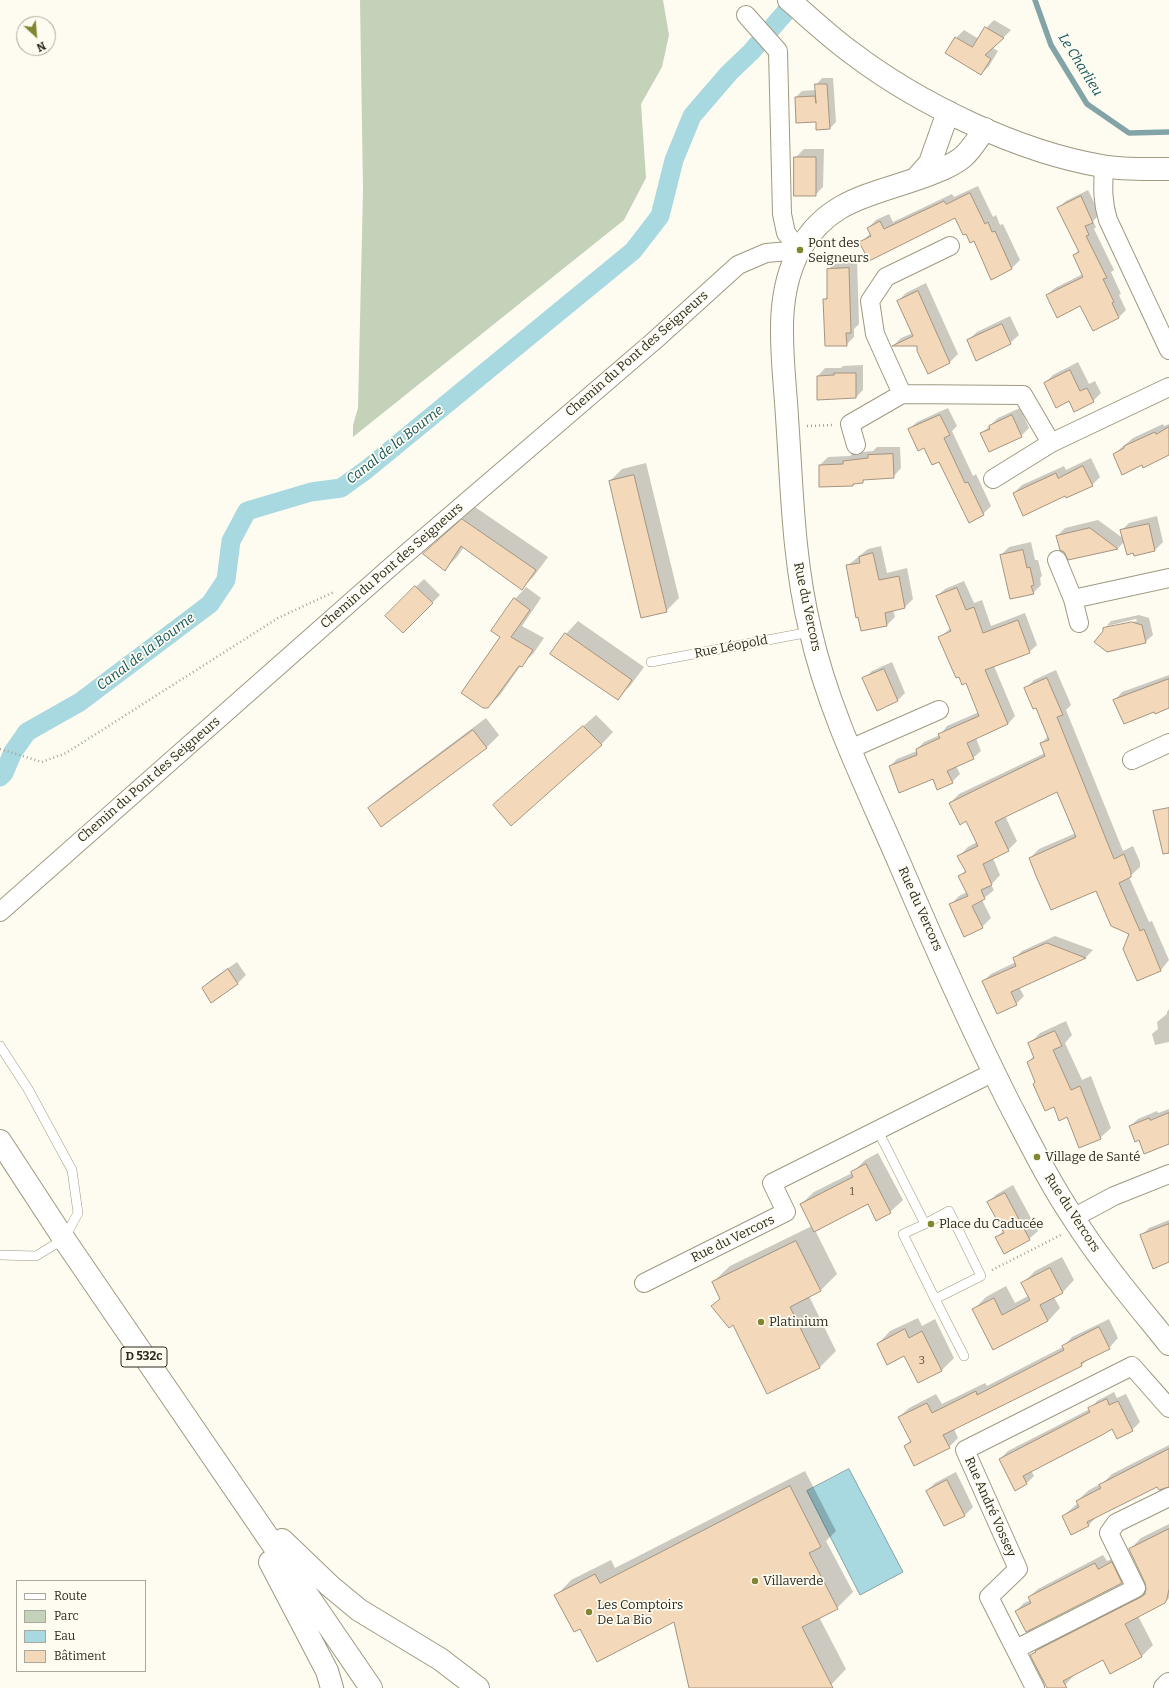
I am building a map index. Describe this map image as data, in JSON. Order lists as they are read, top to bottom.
{
  "streets": {
    "main road": ["Rue du Vercors", "D 532c"],
    "street": ["Chemin du Pont des Seigneurs", "Rue André Vossey"],
    "lane": ["Rue Léopold"]
  },
  "crossings": [
    ["Chemin du Pont des Seigneurs", "Rue du Vercors"],
    ["Rue du Vercors", "Rue Léopold"]
  ],
  "water": ["Le Charlieu", "Canal de la Bourne"],
  "places": [
    "Pont des Seigneurs",
    "Village de Santé",
    "Place du Caducée",
    "Platinium",
    "Villaverde",
    "Les Comptoirs De La Bio"
  ],
  "house_numbers": ["1", "3"],
  "legend": [
    "Route",
    "Parc",
    "Eau",
    "Bâtiment"
  ],
  "north": "bottom right"
}
